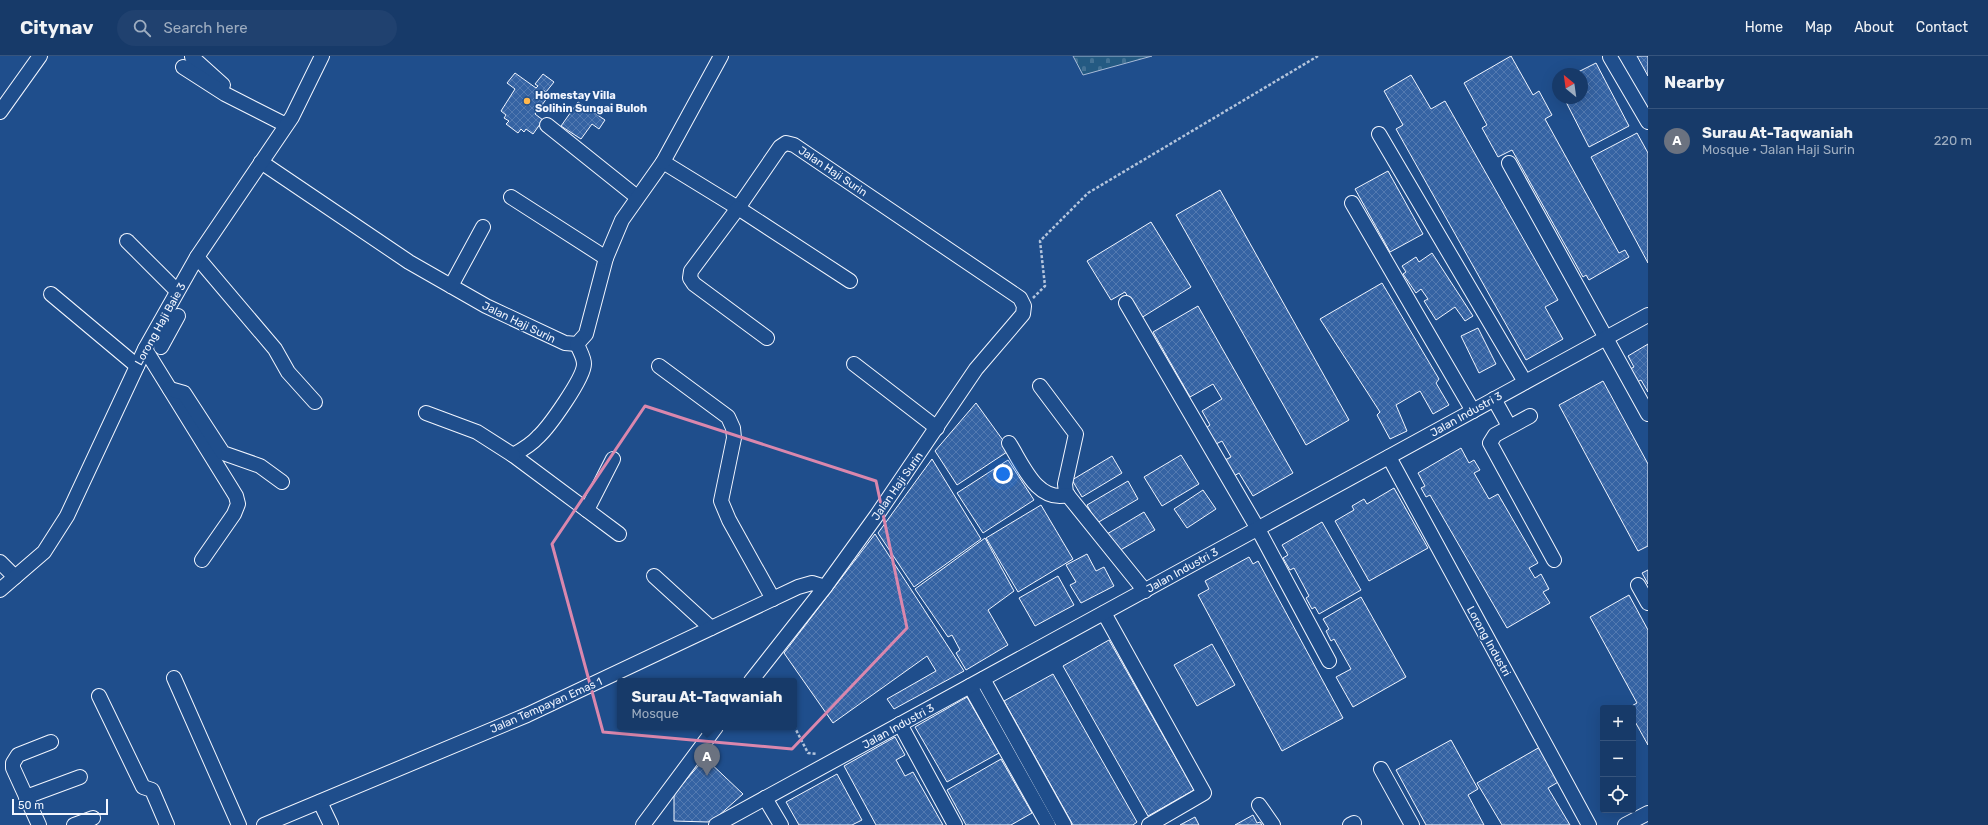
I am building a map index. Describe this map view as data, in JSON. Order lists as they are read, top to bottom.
{
  "streets": {
    "street": [
      "Jalan Haji Surin",
      "Lorong Haji Baie 3",
      "Jalan Industri 3",
      "Lorong Industri",
      "Jalan Tempayan Emas 1"
    ]
  },
  "crossings": [
    ["Jalan Haji Surin", "Lorong Haji Baie 3"],
    ["Jalan Haji Surin", "Jalan Tempayan Emas 1"],
    ["Jalan Industri 3", "Lorong Industri"]
  ],
  "places": ["Homestay Villa Solihin Sungai Buloh"],
  "scale_bar": "50 m",
  "north": "top left",
  "page": {
    "header": "Citynav",
    "search": "Search here",
    "nav": [
      "Home",
      "Map",
      "About",
      "Contact"
    ],
    "heading": "Nearby",
    "list": [
      {
        "mark": "A",
        "name": "Surau At-Taqwaniah",
        "note": "Mosque · Jalan Haji Surin",
        "value": "220 m"
      }
    ],
    "popup": ["Surau At-Taqwaniah", "Mosque"],
    "map_buttons": ["+", "−"],
    "pins": "A",
    "scale": "50 m"
  }
}
